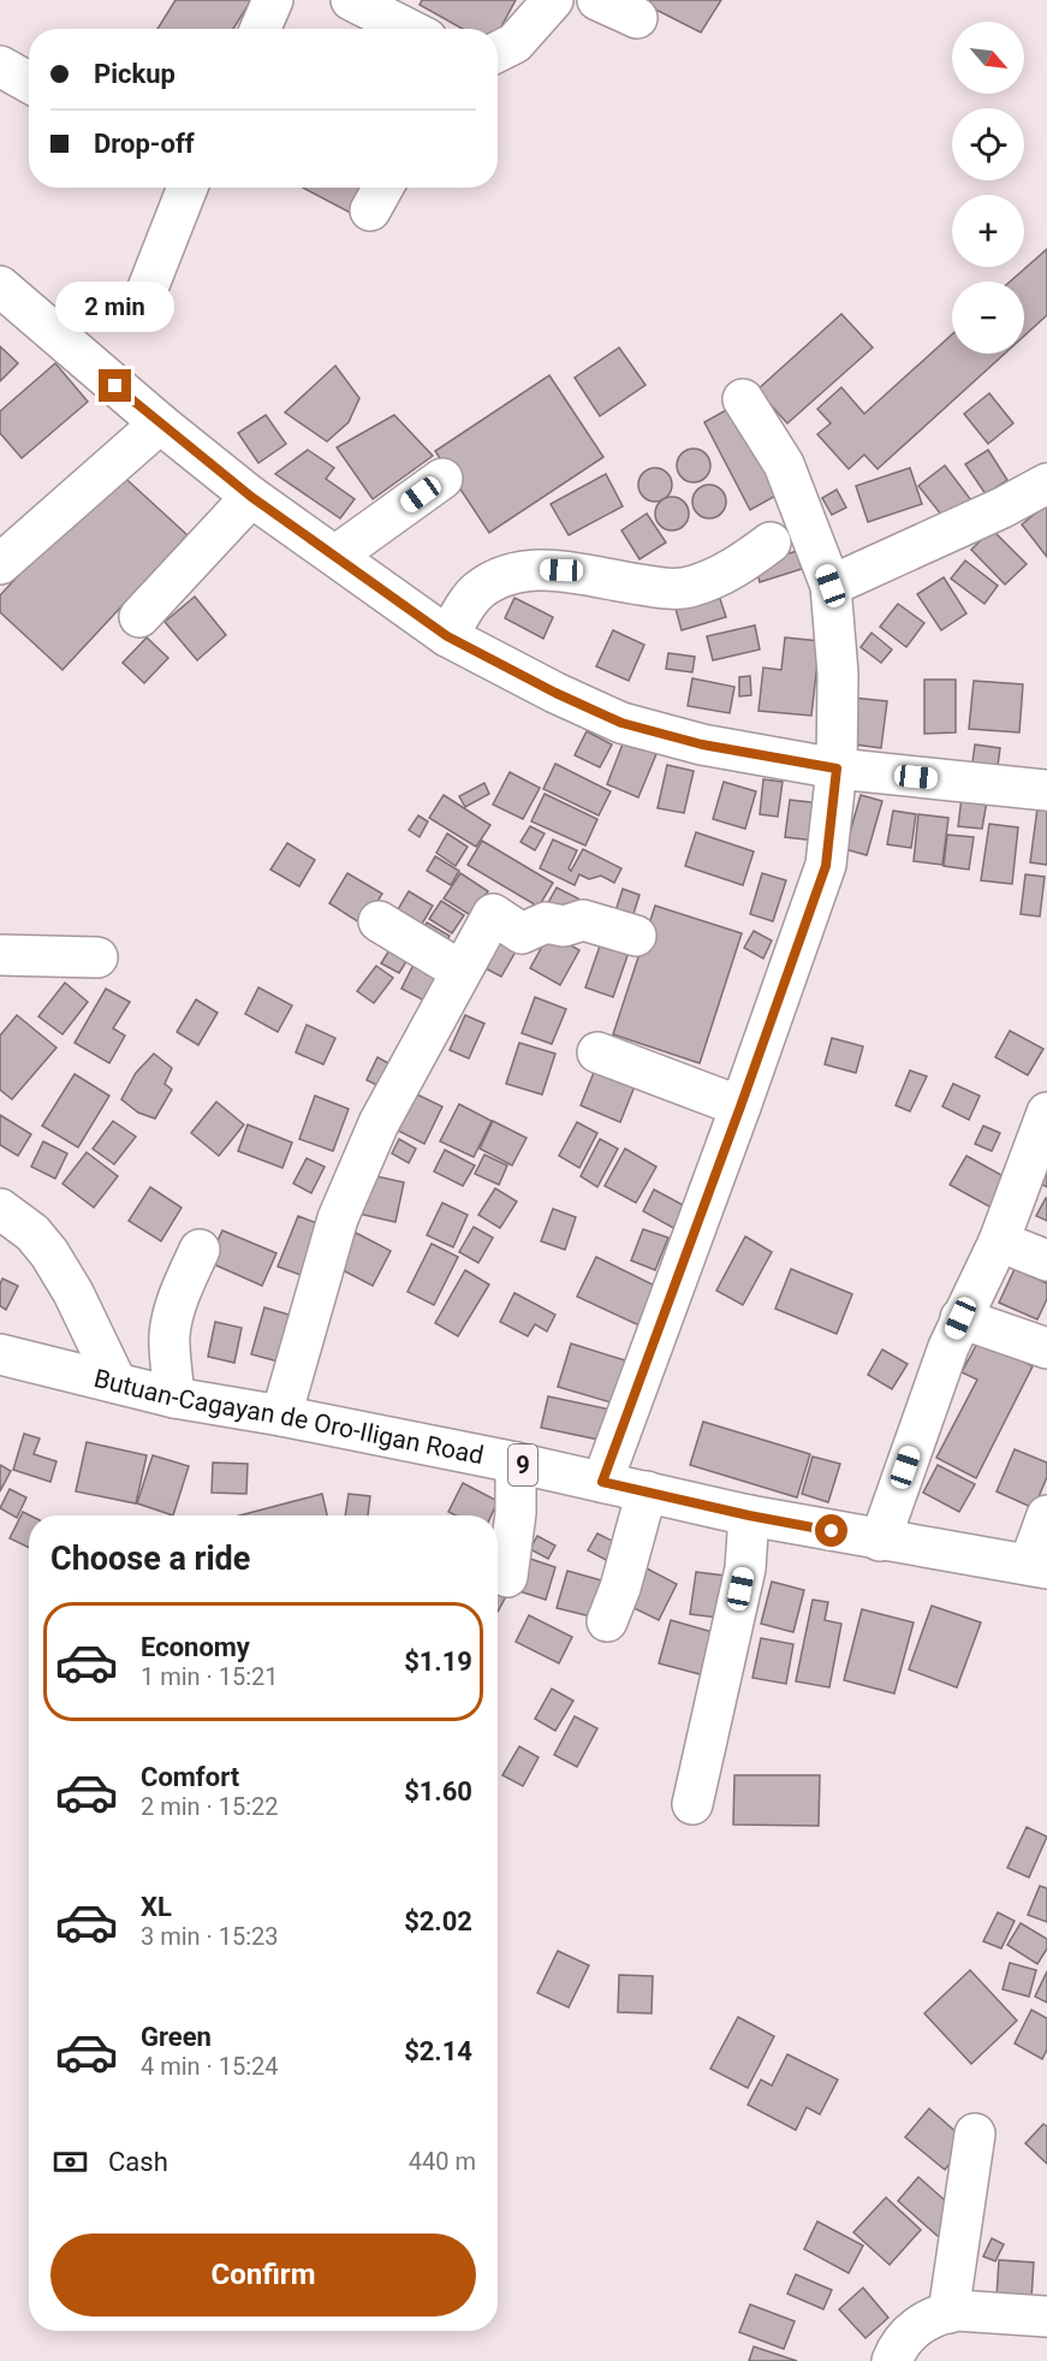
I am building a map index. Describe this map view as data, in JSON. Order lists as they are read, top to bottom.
{
  "streets": {
    "main road": ["Butuan-Cagayan de Oro-Iligan Road", "9"]
  },
  "north": "bottom right",
  "page": {
    "map_buttons": ["+", "−"],
    "banner": ["Pickup", "Drop-off"],
    "bubble": "2 min",
    "heading": "Choose a ride",
    "list": [
      {
        "name": "Economy",
        "note": "1 min · 15:21",
        "value": "$1.19"
      },
      {
        "name": "Comfort",
        "note": "2 min · 15:22",
        "value": "$1.60"
      },
      {
        "name": "XL",
        "note": "3 min · 15:23",
        "value": "$2.02"
      },
      {
        "name": "Green",
        "note": "4 min · 15:24",
        "value": "$2.14"
      }
    ],
    "pay": ["Cash", "440 m"],
    "buttons": "Confirm"
  }
}
